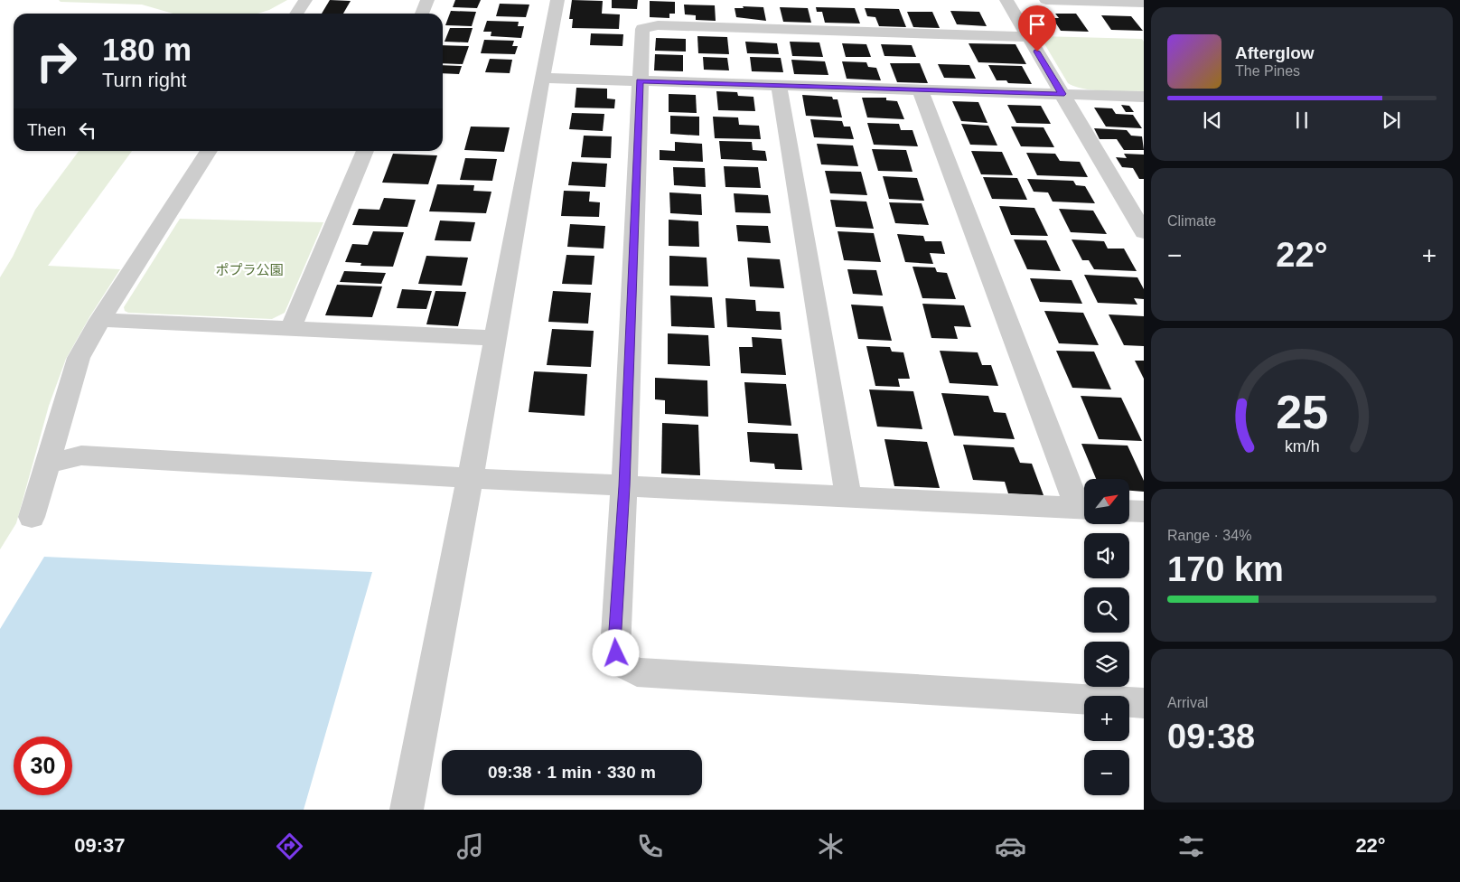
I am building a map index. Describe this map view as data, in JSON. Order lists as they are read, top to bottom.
{
  "parks": ["ポプラ公園"],
  "north": "top right",
  "page": {
    "turn": ["180 m", "Turn right"],
    "song": ["Afterglow", "The Pines"],
    "then": "Then",
    "tile": [
      "Climate",
      ["Range · 34%", "170 km"],
      ["Arrival", "09:38"]
    ],
    "heat": ["−", "22°", "+"],
    "map_buttons": ["+", "−"],
    "limit": "30",
    "trip": "09:38 · 1 min · 330 m",
    "tabs": ["09:37", "22°"],
    "gauge": ["25", "km/h"]
  }
}
